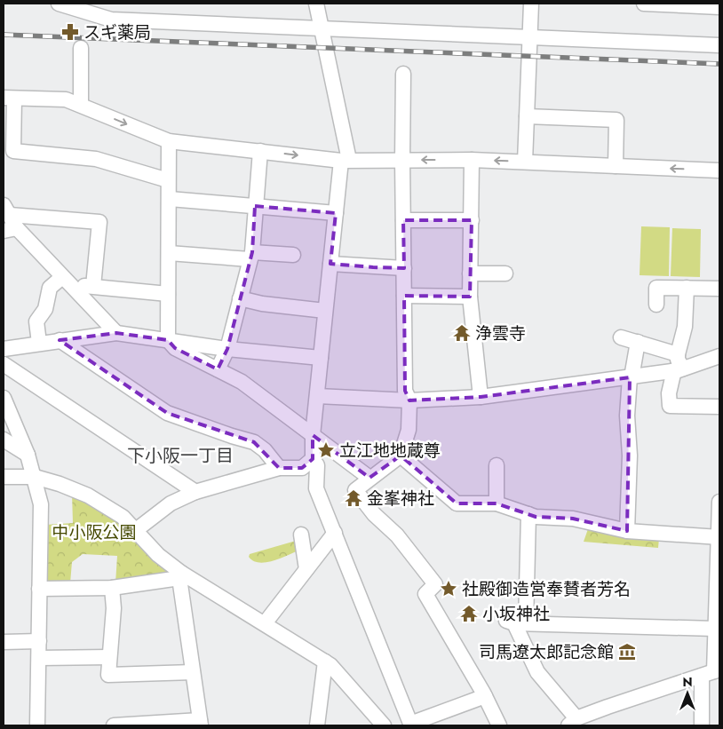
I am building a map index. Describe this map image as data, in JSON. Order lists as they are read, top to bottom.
{
  "districts": ["下小阪一丁目"],
  "parks": ["中小阪公園"],
  "places": {
    "pharmacy": ["スギ薬局"],
    "temple": ["浄雲寺", "金峯神社", "小坂神社"],
    "place": ["立江地地蔵尊", "社殿御造営奉賛者芳名"],
    "museum": ["司馬遼太郎記念館"]
  },
  "north": "top"
}
